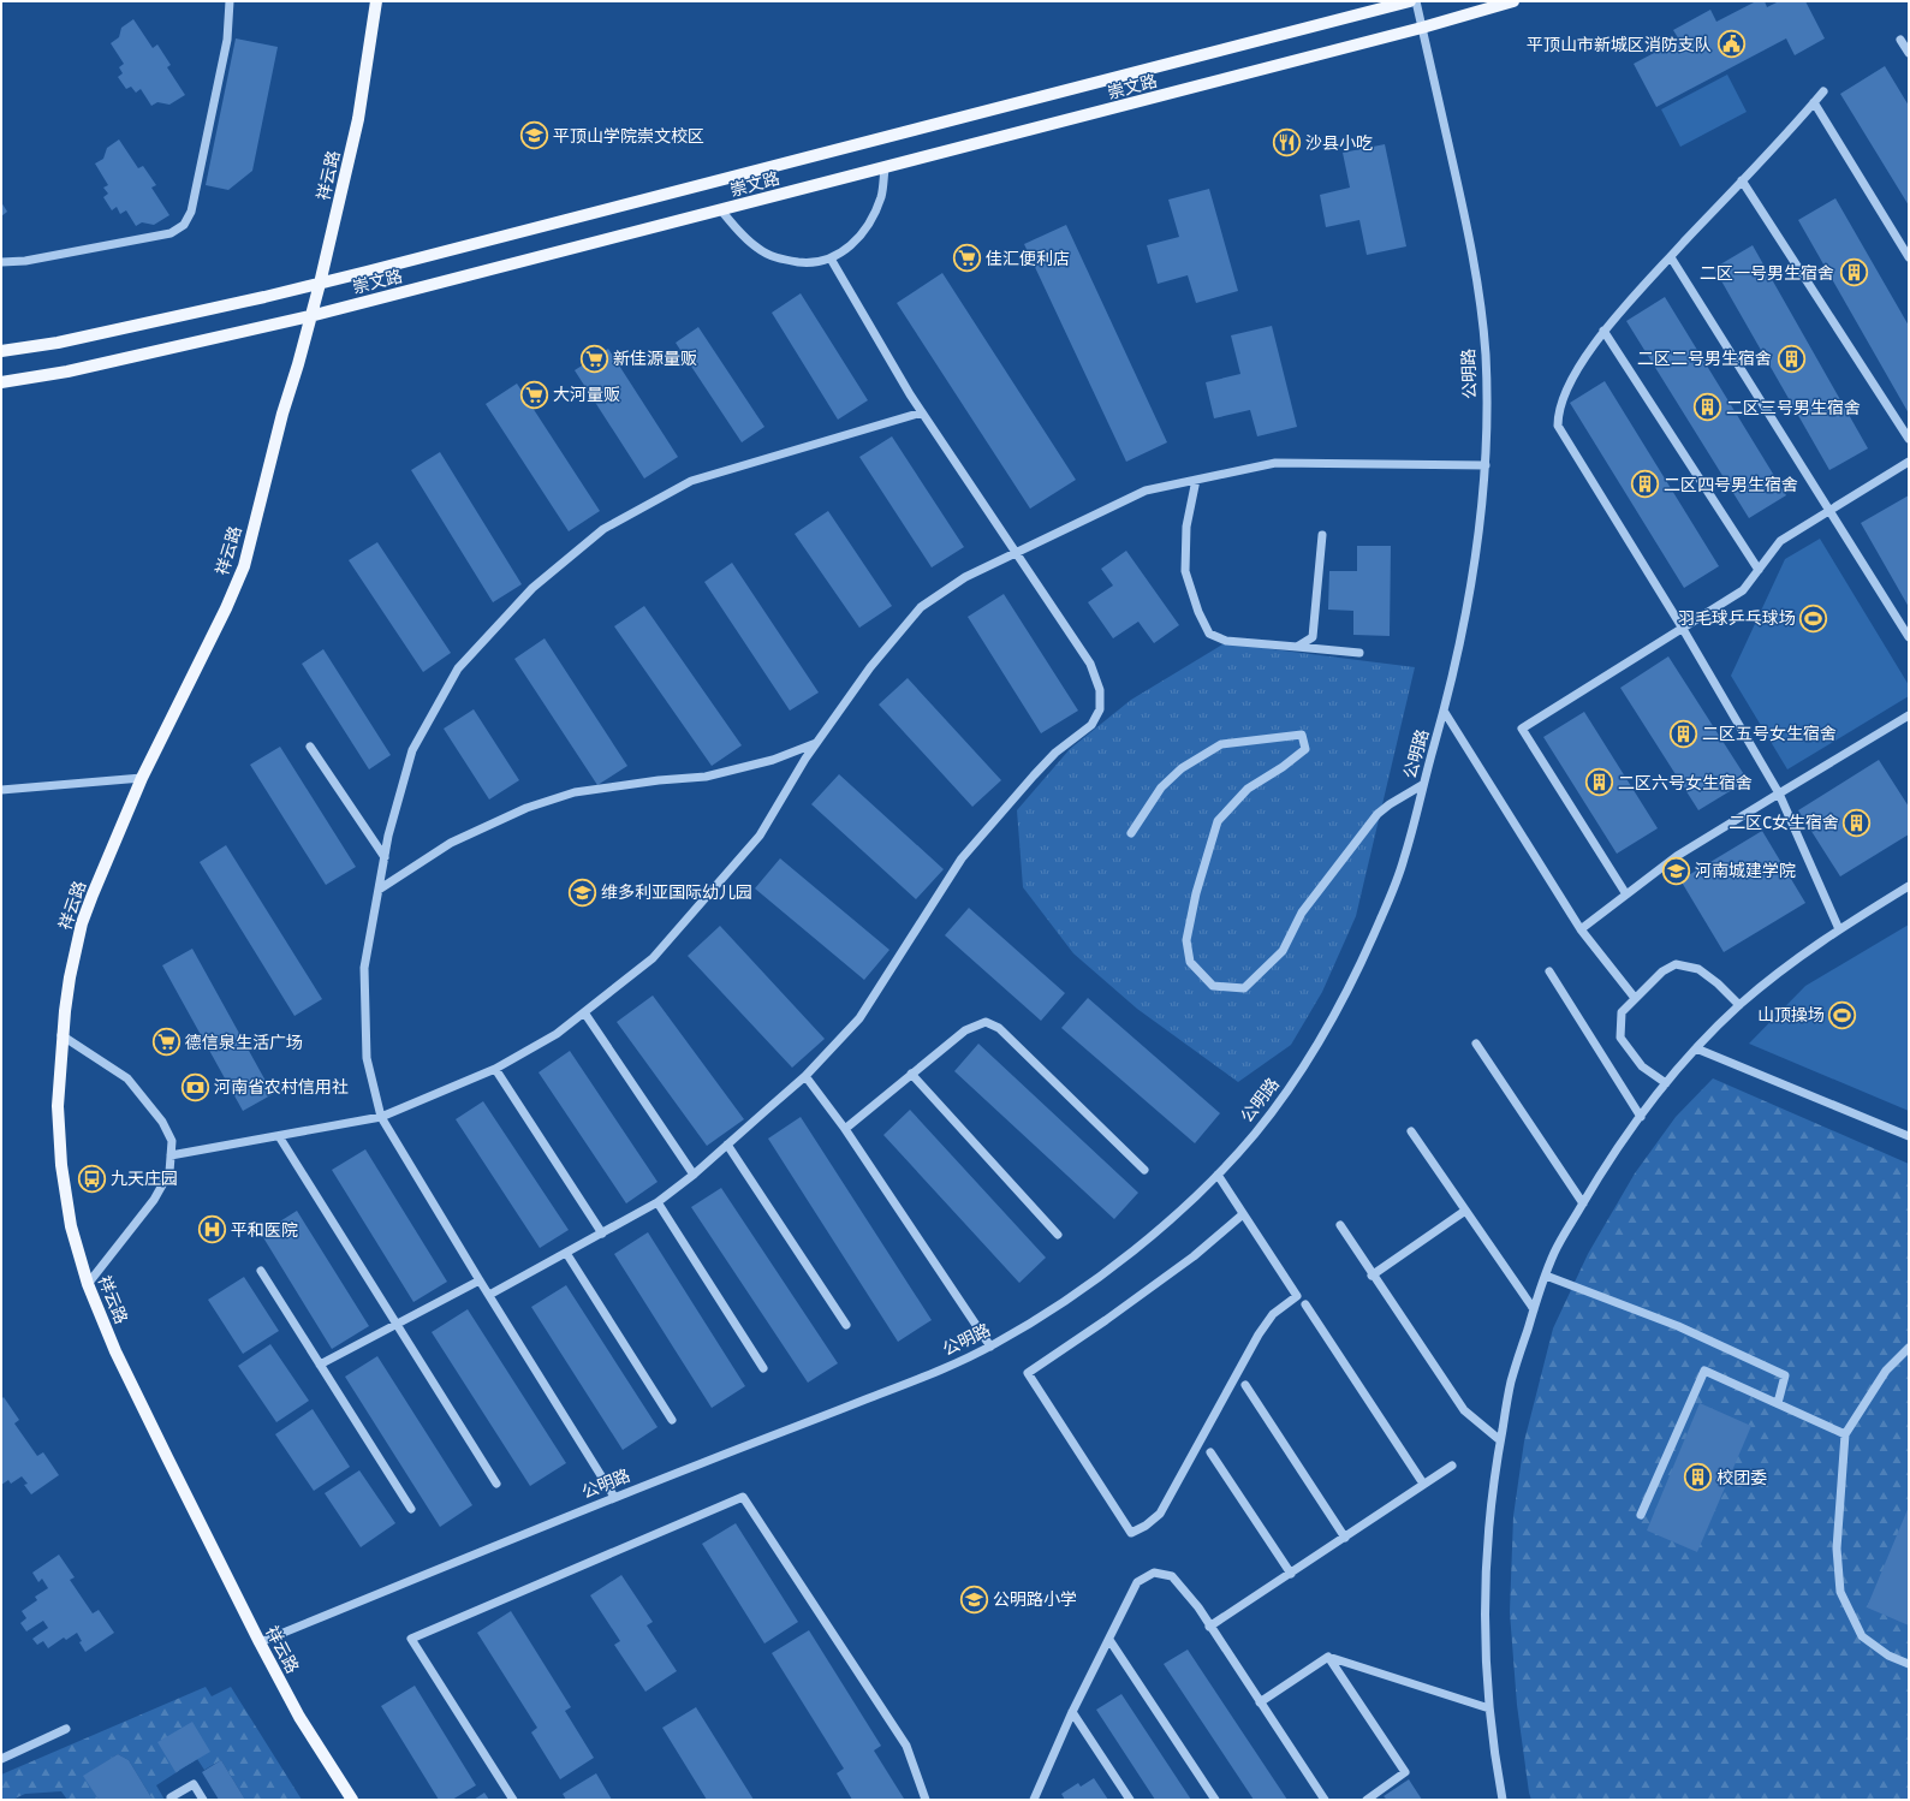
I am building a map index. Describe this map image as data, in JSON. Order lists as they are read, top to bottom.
{
  "streets": {
    "main road": ["崇文路", "祥云路"],
    "street": ["公明路"]
  },
  "crossings": [
    ["崇文路", "祥云路"],
    ["崇文路", "公明路"],
    ["祥云路", "公明路"]
  ],
  "places": {
    "public building": ["平顶山市新城区消防支队"],
    "school or university": [
      "平顶山学院崇文校区",
      "河南城建学院",
      "维多利亚国际幼儿园",
      "公明路小学"
    ],
    "restaurant": ["沙县小吃"],
    "supermarket": [
      "佳汇便利店",
      "新佳源量贩",
      "大河量贩",
      "德信泉生活广场"
    ],
    "building": [
      "二区一号男生宿舍",
      "二区二号男生宿舍",
      "二区三号男生宿舍",
      "二区四号男生宿舍",
      "二区五号女生宿舍",
      "二区六号女生宿舍",
      "二区C女生宿舍",
      "校团委"
    ],
    "sports": ["羽毛球乒乓球场", "山顶操场"],
    "bank": ["河南省农村信用社"],
    "bus stop": ["九天庄园"],
    "hospital": ["平和医院"]
  }
}
